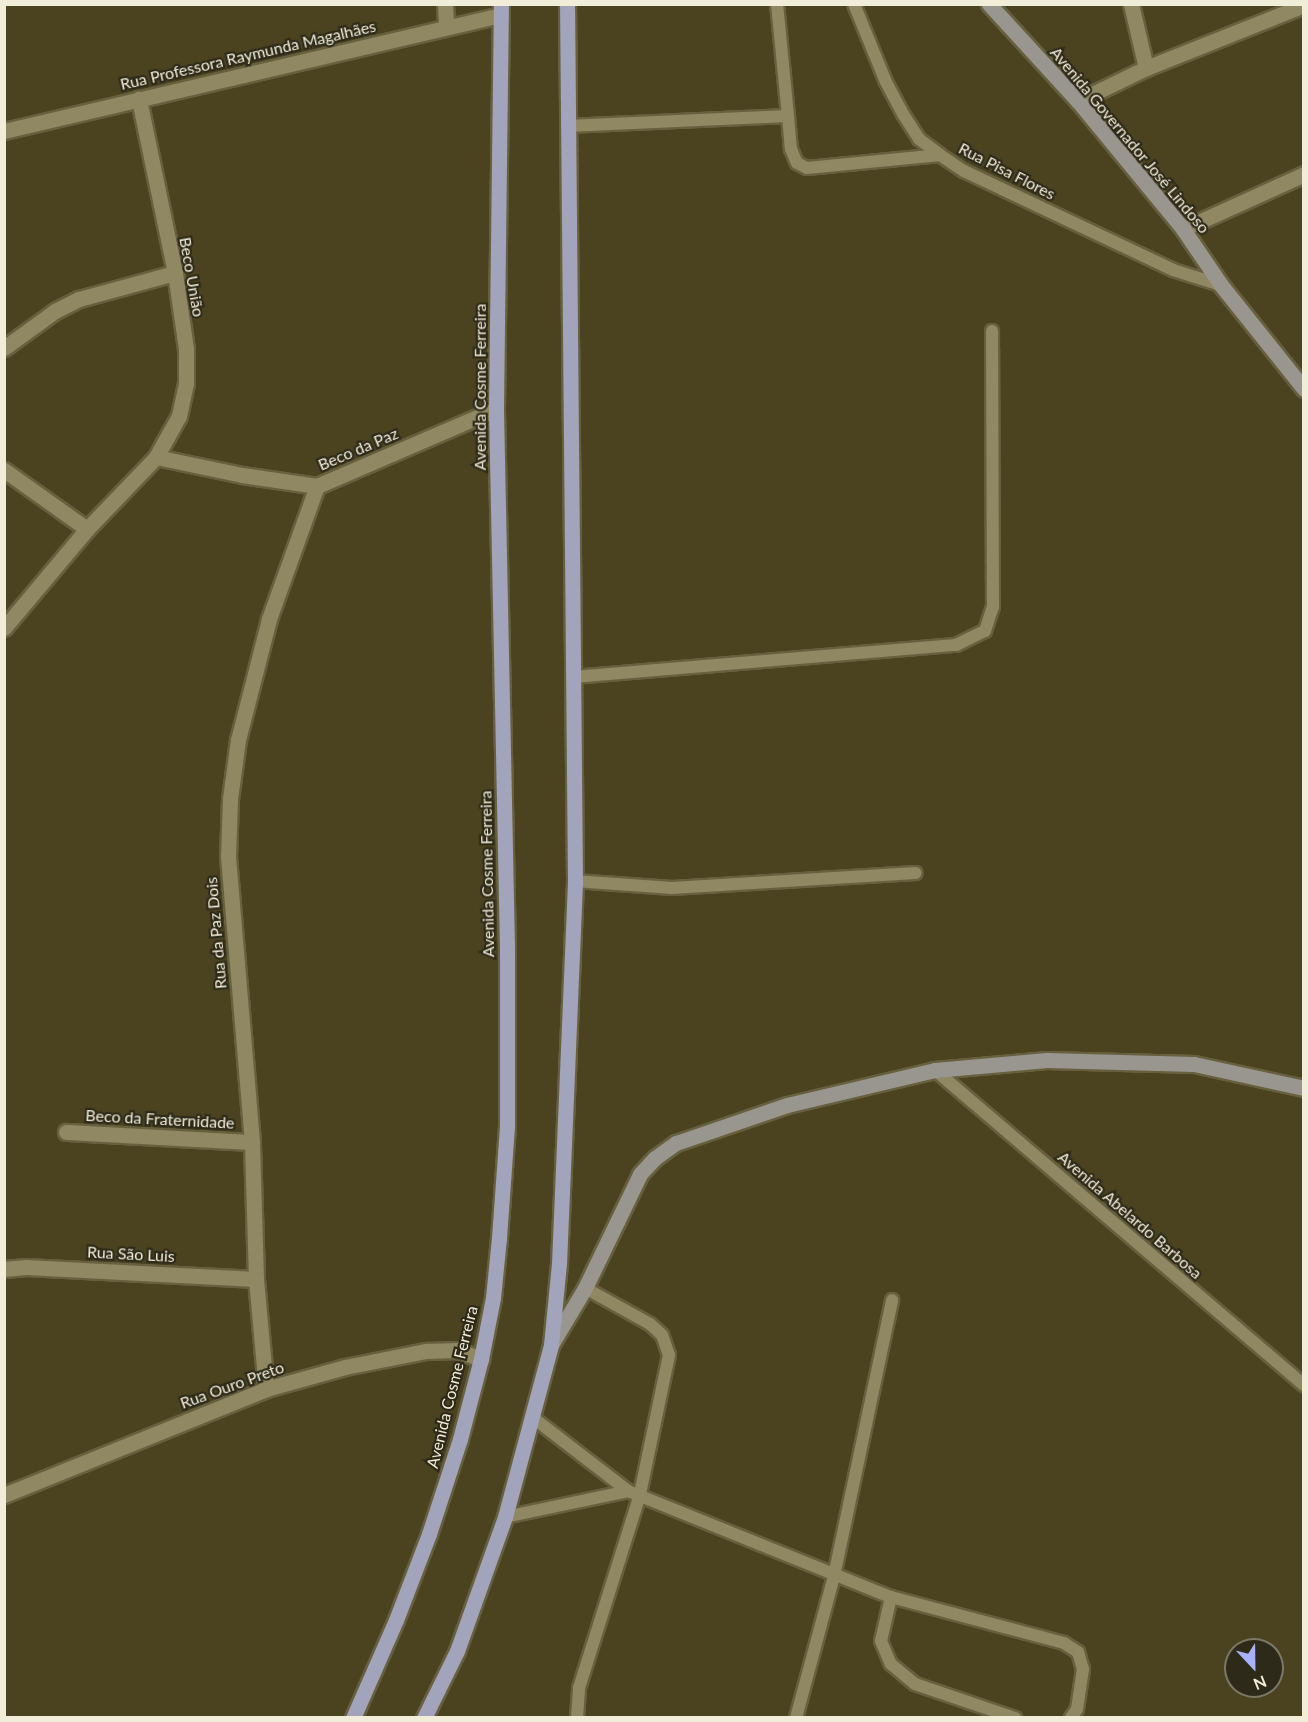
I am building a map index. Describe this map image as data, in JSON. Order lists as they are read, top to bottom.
{
  "streets": {
    "main road": ["Avenida Governador José Lindoso", "Avenida Cosme Ferreira"],
    "street": [
      "Rua Professora Raymunda Magalhães",
      "Beco União",
      "Beco da Paz",
      "Rua da Paz Dois",
      "Beco da Fraternidade",
      "Rua São Luis",
      "Rua Ouro Preto"
    ],
    "lane": ["Rua Pisa Flores", "Avenida Abelardo Barbosa"]
  },
  "crossings": [
    ["Rua Professora Raymunda Magalhães", "Beco União"],
    ["Rua Professora Raymunda Magalhães", "Avenida Cosme Ferreira"],
    ["Avenida Governador José Lindoso", "Rua Pisa Flores"],
    ["Beco União", "Beco da Paz"],
    ["Avenida Cosme Ferreira", "Beco da Paz"],
    ["Avenida Cosme Ferreira", "Rua Ouro Preto"],
    ["Beco da Paz", "Rua da Paz Dois"],
    ["Rua da Paz Dois", "Beco da Fraternidade"],
    ["Rua da Paz Dois", "Rua São Luis"],
    ["Rua da Paz Dois", "Rua Ouro Preto"]
  ],
  "north": "bottom"
}
